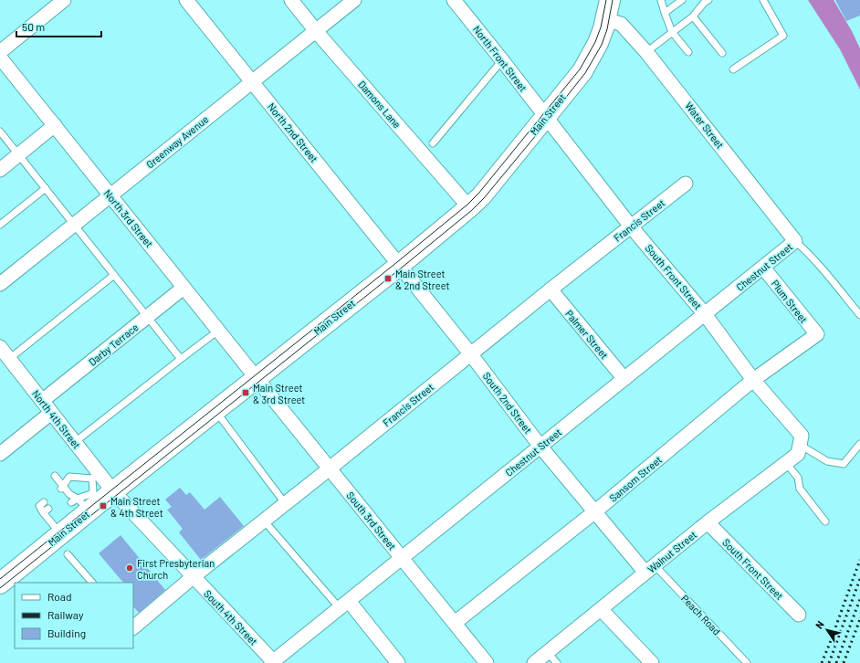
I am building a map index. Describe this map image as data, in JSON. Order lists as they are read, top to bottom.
{
  "streets": {
    "main road": ["Main Street"],
    "street": [
      "North Front Street",
      "Damons Lane",
      "Water Street",
      "North 2nd Street",
      "Greenway Avenue",
      "North 3rd Street",
      "Francis Street",
      "Chestnut Street",
      "South Front Street",
      "Plum Street",
      "Palmer Street",
      "Darby Terrace",
      "South 2nd Street",
      "North 4th Street",
      "Sansom Street",
      "South 3rd Street",
      "Walnut Street",
      "South 4th Street"
    ],
    "lane": ["Peach Road"]
  },
  "crossings": [
    ["North Front Street", "Main Street"],
    ["North Front Street", "South Front Street"],
    ["Damons Lane", "Main Street"],
    ["Damons Lane", "Greenway Avenue"],
    ["Main Street", "Water Street"],
    ["Main Street", "North 2nd Street"],
    ["Main Street", "North 3rd Street"],
    ["Main Street", "South Front Street"],
    ["Main Street", "South 2nd Street"],
    ["Main Street", "North 4th Street"],
    ["Main Street", "South 3rd Street"],
    ["Main Street", "South 4th Street"],
    ["Water Street", "Chestnut Street"],
    ["North 2nd Street", "Greenway Avenue"],
    ["North 2nd Street", "South 2nd Street"],
    ["Greenway Avenue", "North 3rd Street"],
    ["North 3rd Street", "Darby Terrace"],
    ["North 3rd Street", "South 3rd Street"],
    ["Francis Street", "South Front Street"],
    ["Francis Street", "Palmer Street"],
    ["Francis Street", "South 2nd Street"],
    ["Francis Street", "South 3rd Street"],
    ["Francis Street", "South 4th Street"],
    ["Chestnut Street", "South Front Street"],
    ["Chestnut Street", "Plum Street"],
    ["Chestnut Street", "Palmer Street"],
    ["Chestnut Street", "South 2nd Street"],
    ["Chestnut Street", "South 3rd Street"],
    ["Chestnut Street", "South 4th Street"],
    ["South Front Street", "Sansom Street"],
    ["South Front Street", "Walnut Street"],
    ["Plum Street", "Sansom Street"],
    ["Darby Terrace", "North 4th Street"],
    ["South 2nd Street", "Sansom Street"],
    ["South 2nd Street", "Walnut Street"],
    ["South 2nd Street", "Peach Road"],
    ["North 4th Street", "South 4th Street"],
    ["Sansom Street", "South 3rd Street"],
    ["Walnut Street", "Peach Road"]
  ],
  "places": {
    "transit": ["Main Street & 2nd Street", "Main Street & 3rd Street", "Main Street & 4th Street"],
    "other": ["First Presbyterian Church"]
  },
  "legend": ["Road", "Railway", "Building"],
  "scale_bar": "50 m",
  "north": "top left"
}
